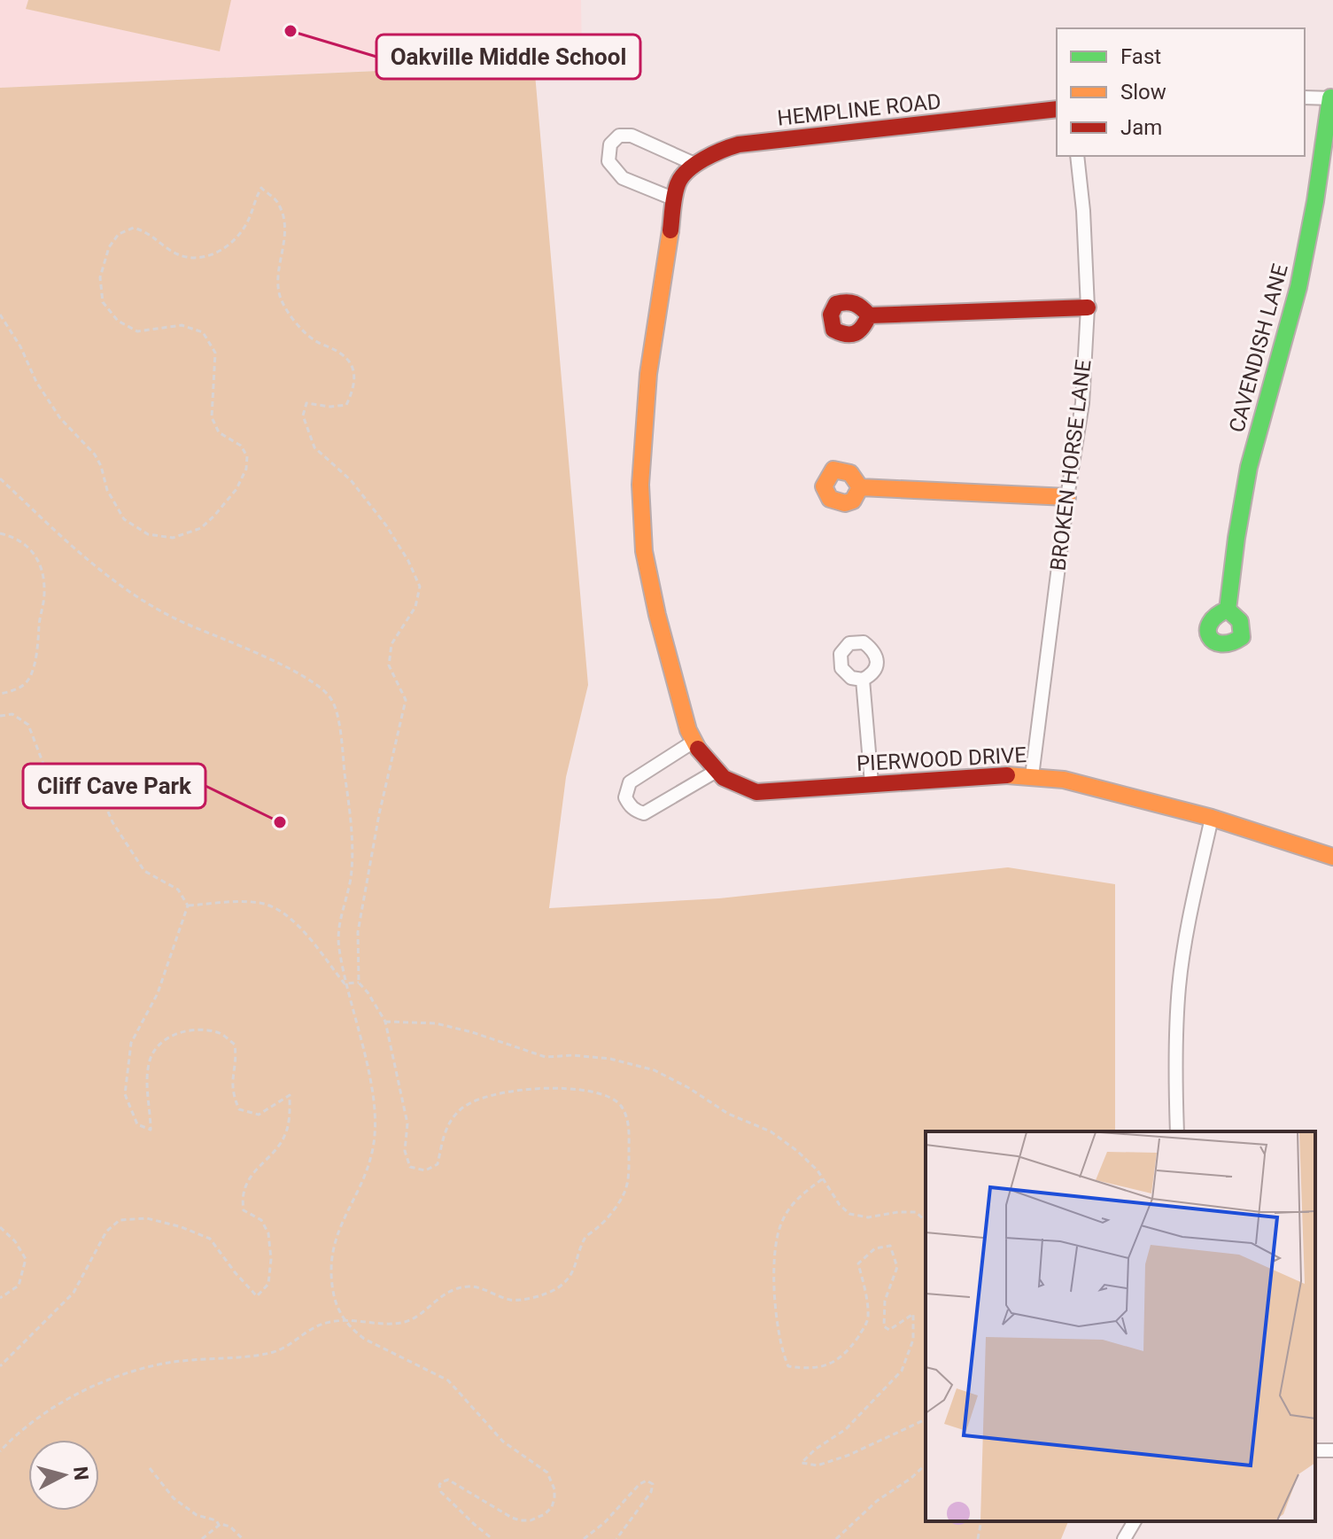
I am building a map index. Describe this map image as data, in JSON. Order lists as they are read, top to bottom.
{
  "streets": {
    "street": [
      "HEMPLINE ROAD",
      "CAVENDISH LANE",
      "BROKEN HORSE LANE",
      "PIERWOOD DRIVE"
    ]
  },
  "crossings": [
    ["HEMPLINE ROAD", "PIERWOOD DRIVE"],
    ["BROKEN HORSE LANE", "PIERWOOD DRIVE"]
  ],
  "places": ["Oakville Middle School", "Cliff Cave Park"],
  "legend": ["Fast", "Slow", "Jam"],
  "north": "right"
}
